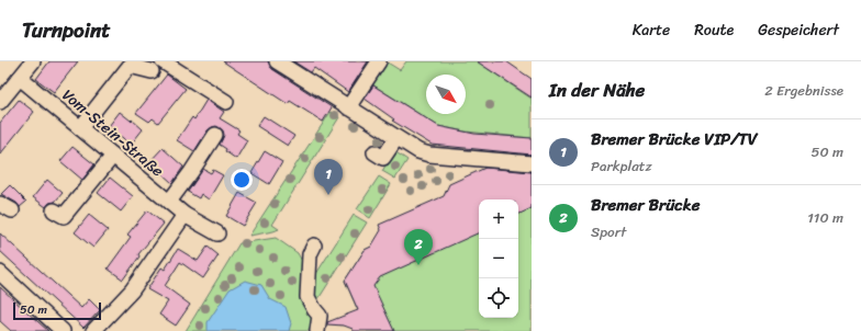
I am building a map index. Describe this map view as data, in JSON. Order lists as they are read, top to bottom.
{
  "streets": {
    "street": ["Vom-Stein-Straße"]
  },
  "scale_bar": "50 m",
  "north": "bottom right",
  "page": {
    "header": "Turnpoint",
    "nav": ["Karte", "Route", "Gespeichert"],
    "heading": ["In der Nähe", "2 Ergebnisse"],
    "list": [
      {
        "mark": "1",
        "name": "Bremer Brücke VIP/TV",
        "note": "Parkplatz",
        "value": "50 m"
      },
      {
        "mark": "2",
        "name": "Bremer Brücke",
        "note": "Sport",
        "value": "110 m"
      }
    ],
    "pins": ["1", "2"],
    "map_buttons": ["+", "−"],
    "scale": "50 m"
  }
}
